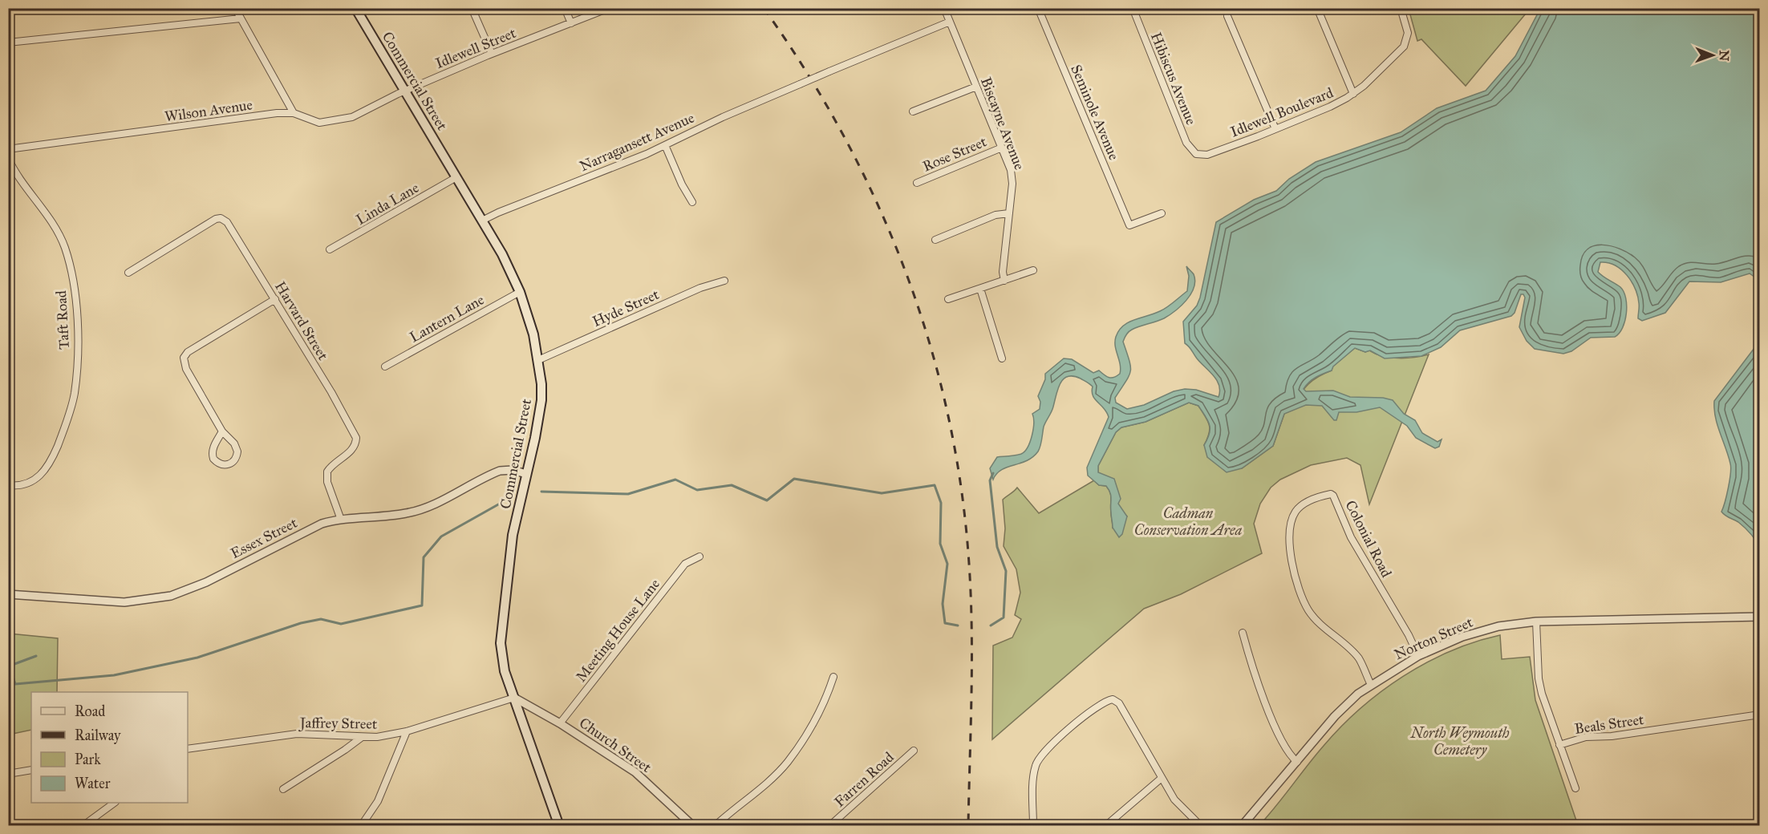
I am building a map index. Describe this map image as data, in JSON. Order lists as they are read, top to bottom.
{
  "streets": {
    "main road": ["Commercial Street"],
    "street": [
      "Idlewell Street",
      "Hibiscus Avenue",
      "Wilson Avenue",
      "Seminole Avenue",
      "Idlewell Boulevard",
      "Biscayne Avenue",
      "Narragansett Avenue",
      "Rose Street",
      "Linda Lane",
      "Hyde Street",
      "Lantern Lane",
      "Taft Road",
      "Harvard Street",
      "Essex Street",
      "Colonial Road",
      "Meeting House Lane",
      "Norton Street",
      "Jaffrey Street",
      "Beals Street",
      "Church Street",
      "Farren Road"
    ]
  },
  "crossings": [
    ["Idlewell Street", "Commercial Street"],
    ["Idlewell Street", "Wilson Avenue"],
    ["Hibiscus Avenue", "Idlewell Boulevard"],
    ["Commercial Street", "Wilson Avenue"],
    ["Commercial Street", "Narragansett Avenue"],
    ["Commercial Street", "Linda Lane"],
    ["Commercial Street", "Hyde Street"],
    ["Commercial Street", "Lantern Lane"],
    ["Commercial Street", "Essex Street"],
    ["Commercial Street", "Jaffrey Street"],
    ["Commercial Street", "Church Street"],
    ["Biscayne Avenue", "Narragansett Avenue"],
    ["Biscayne Avenue", "Rose Street"],
    ["Harvard Street", "Essex Street"],
    ["Colonial Road", "Norton Street"],
    ["Meeting House Lane", "Church Street"],
    ["Norton Street", "Beals Street"],
    ["Jaffrey Street", "Church Street"]
  ],
  "parks": ["Cadman Conservation Area", "North Weymouth Cemetery"],
  "legend": [
    "Road",
    "Railway",
    "Park",
    "Water"
  ],
  "north": "right"
}
